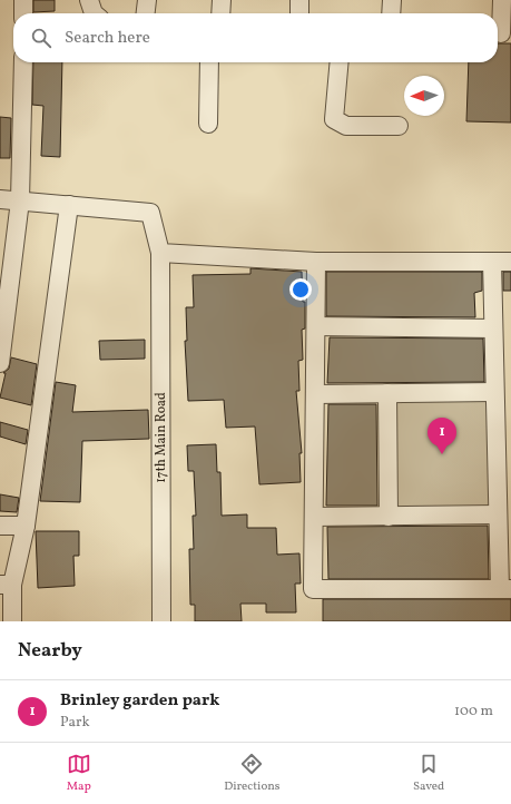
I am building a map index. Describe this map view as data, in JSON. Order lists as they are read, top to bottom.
{
  "streets": {
    "street": ["17th Main Road"]
  },
  "north": "left",
  "page": {
    "search": "Search here",
    "pins": "1",
    "heading": "Nearby",
    "list": [
      {
        "mark": "1",
        "name": "Brinley garden park",
        "note": "Park",
        "value": "100 m"
      }
    ],
    "nav": ["Map", "Directions", "Saved"]
  }
}
